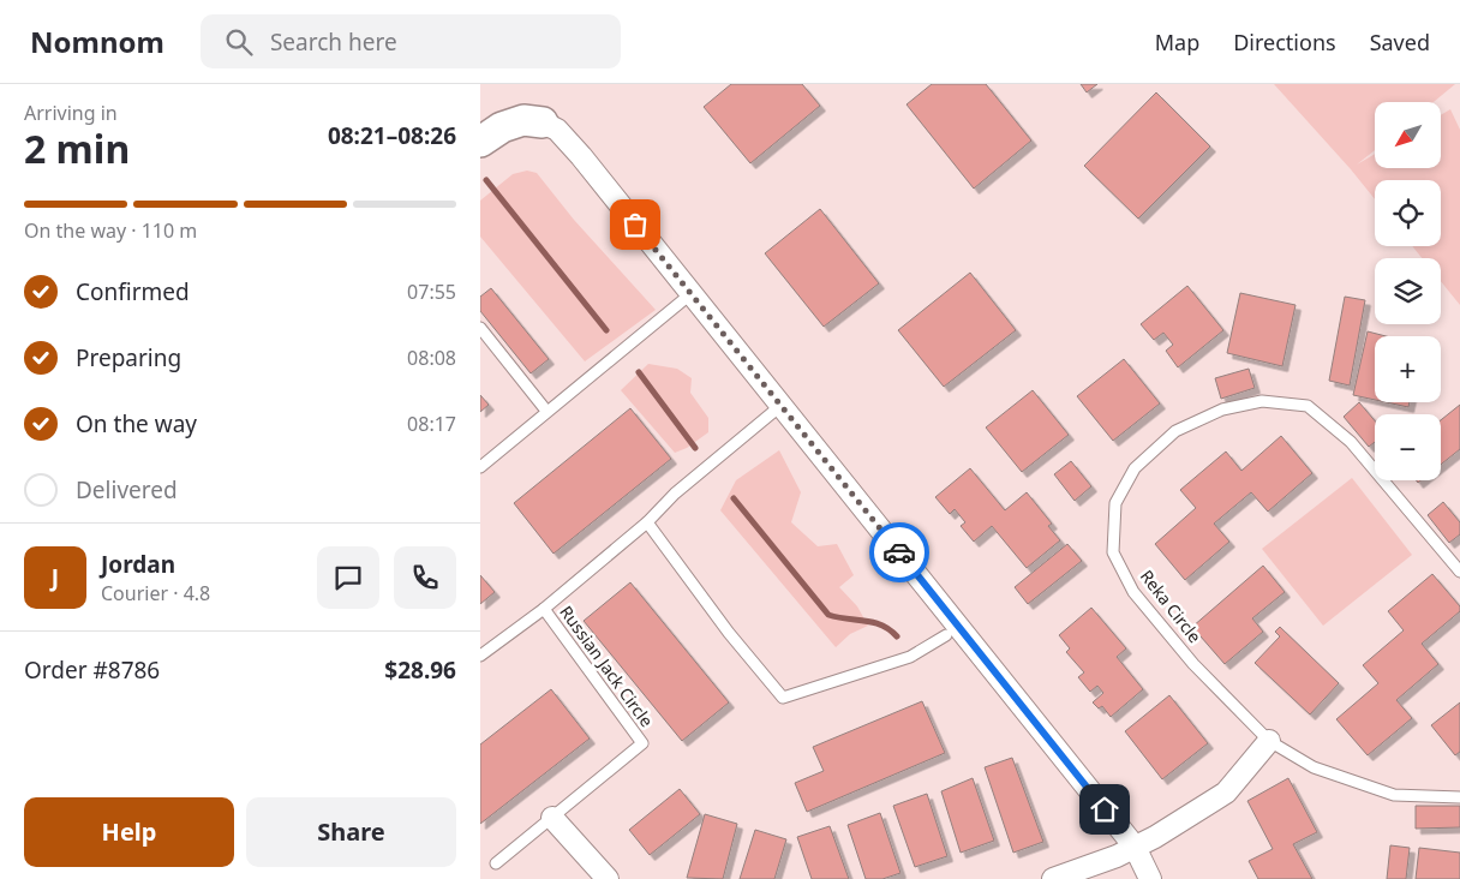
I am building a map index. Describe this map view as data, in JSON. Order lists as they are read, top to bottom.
{
  "streets": {
    "lane": ["Reka Circle", "Russian Jack Circle"]
  },
  "north": "bottom left",
  "page": {
    "header": "Nomnom",
    "search": "Search here",
    "nav": ["Map", "Directions", "Saved"],
    "heading": ["2 min", "Arriving in", "08:21–08:26"],
    "panel": [
      "Jordan",
      "Courier · 4.8",
      "Order #8786",
      "$28.96"
    ],
    "map_buttons": ["+", "−"],
    "bar": "On the way · 110 m",
    "list": [
      ["Confirmed", "07:55"],
      ["Preparing", "08:08"],
      ["On the way", "08:17"],
      "Delivered"
    ],
    "round": "J",
    "buttons": ["Help", "Share"]
  }
}
